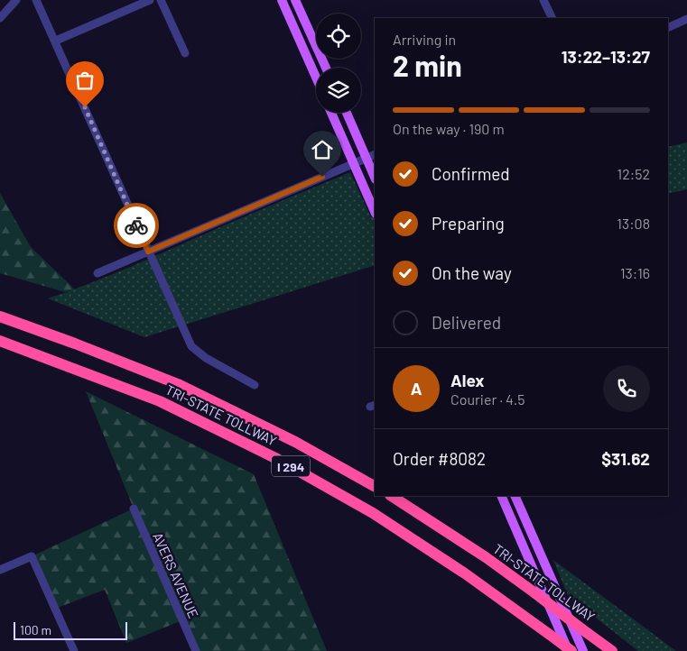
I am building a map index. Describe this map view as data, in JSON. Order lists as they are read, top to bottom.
{
  "streets": {
    "highway": ["TRI-STATE TOLLWAY", "I 294"],
    "street": ["AVERS AVENUE"]
  },
  "scale_bar": "100 m",
  "page": {
    "heading": ["2 min", "Arriving in", "13:22–13:27"],
    "panel": [
      "Alex",
      "Courier · 4.5",
      "Order #8082",
      "$31.62"
    ],
    "bar": "On the way · 190 m",
    "list": [
      ["Confirmed", "12:52"],
      ["Preparing", "13:08"],
      ["On the way", "13:16"],
      "Delivered"
    ],
    "round": "A",
    "scale": "100 m"
  }
}
